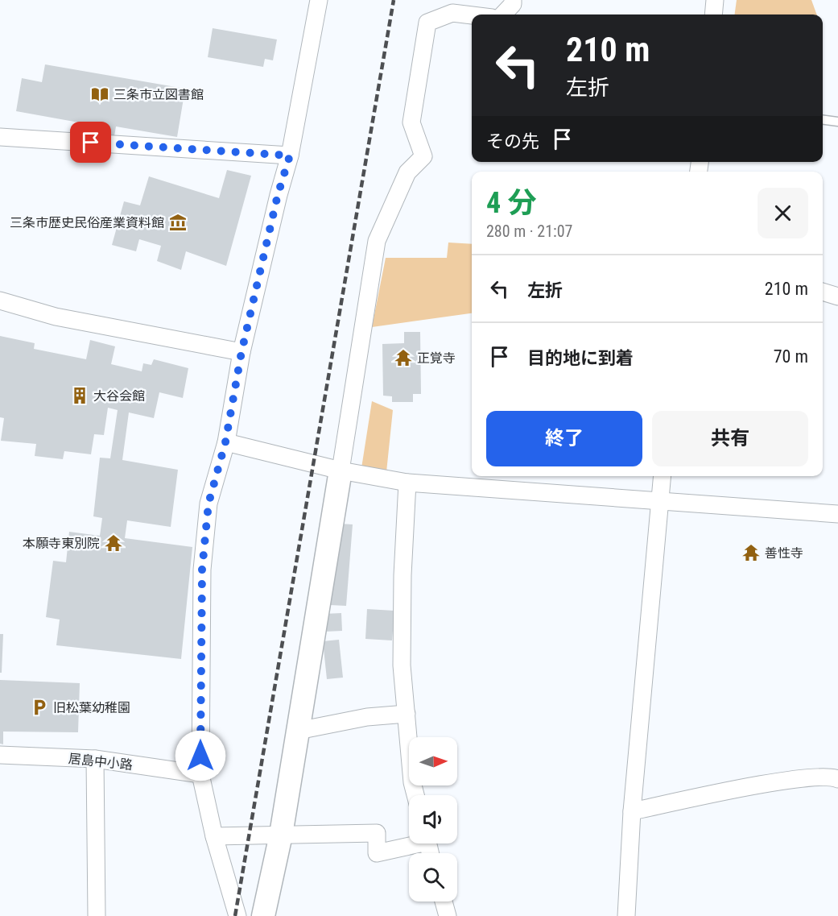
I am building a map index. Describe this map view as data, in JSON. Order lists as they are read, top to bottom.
{
  "streets": {
    "street": ["居島中小路"]
  },
  "places": {
    "library": ["三条市立図書館"],
    "museum": ["三条市歴史民俗産業資料館"],
    "temple": ["正覚寺", "本願寺東別院", "善性寺"],
    "building": ["大谷会館"],
    "parking": ["旧松葉幼稚園"]
  },
  "north": "right",
  "page": {
    "turn": ["210 m", "左折"],
    "then": "その先",
    "heading": ["4 分", "280 m · 21:07"],
    "list": [
      {
        "name": "左折",
        "value": "210 m"
      },
      {
        "name": "目的地に到着",
        "value": "70 m"
      }
    ],
    "buttons": ["終了", "共有"]
  }
}
